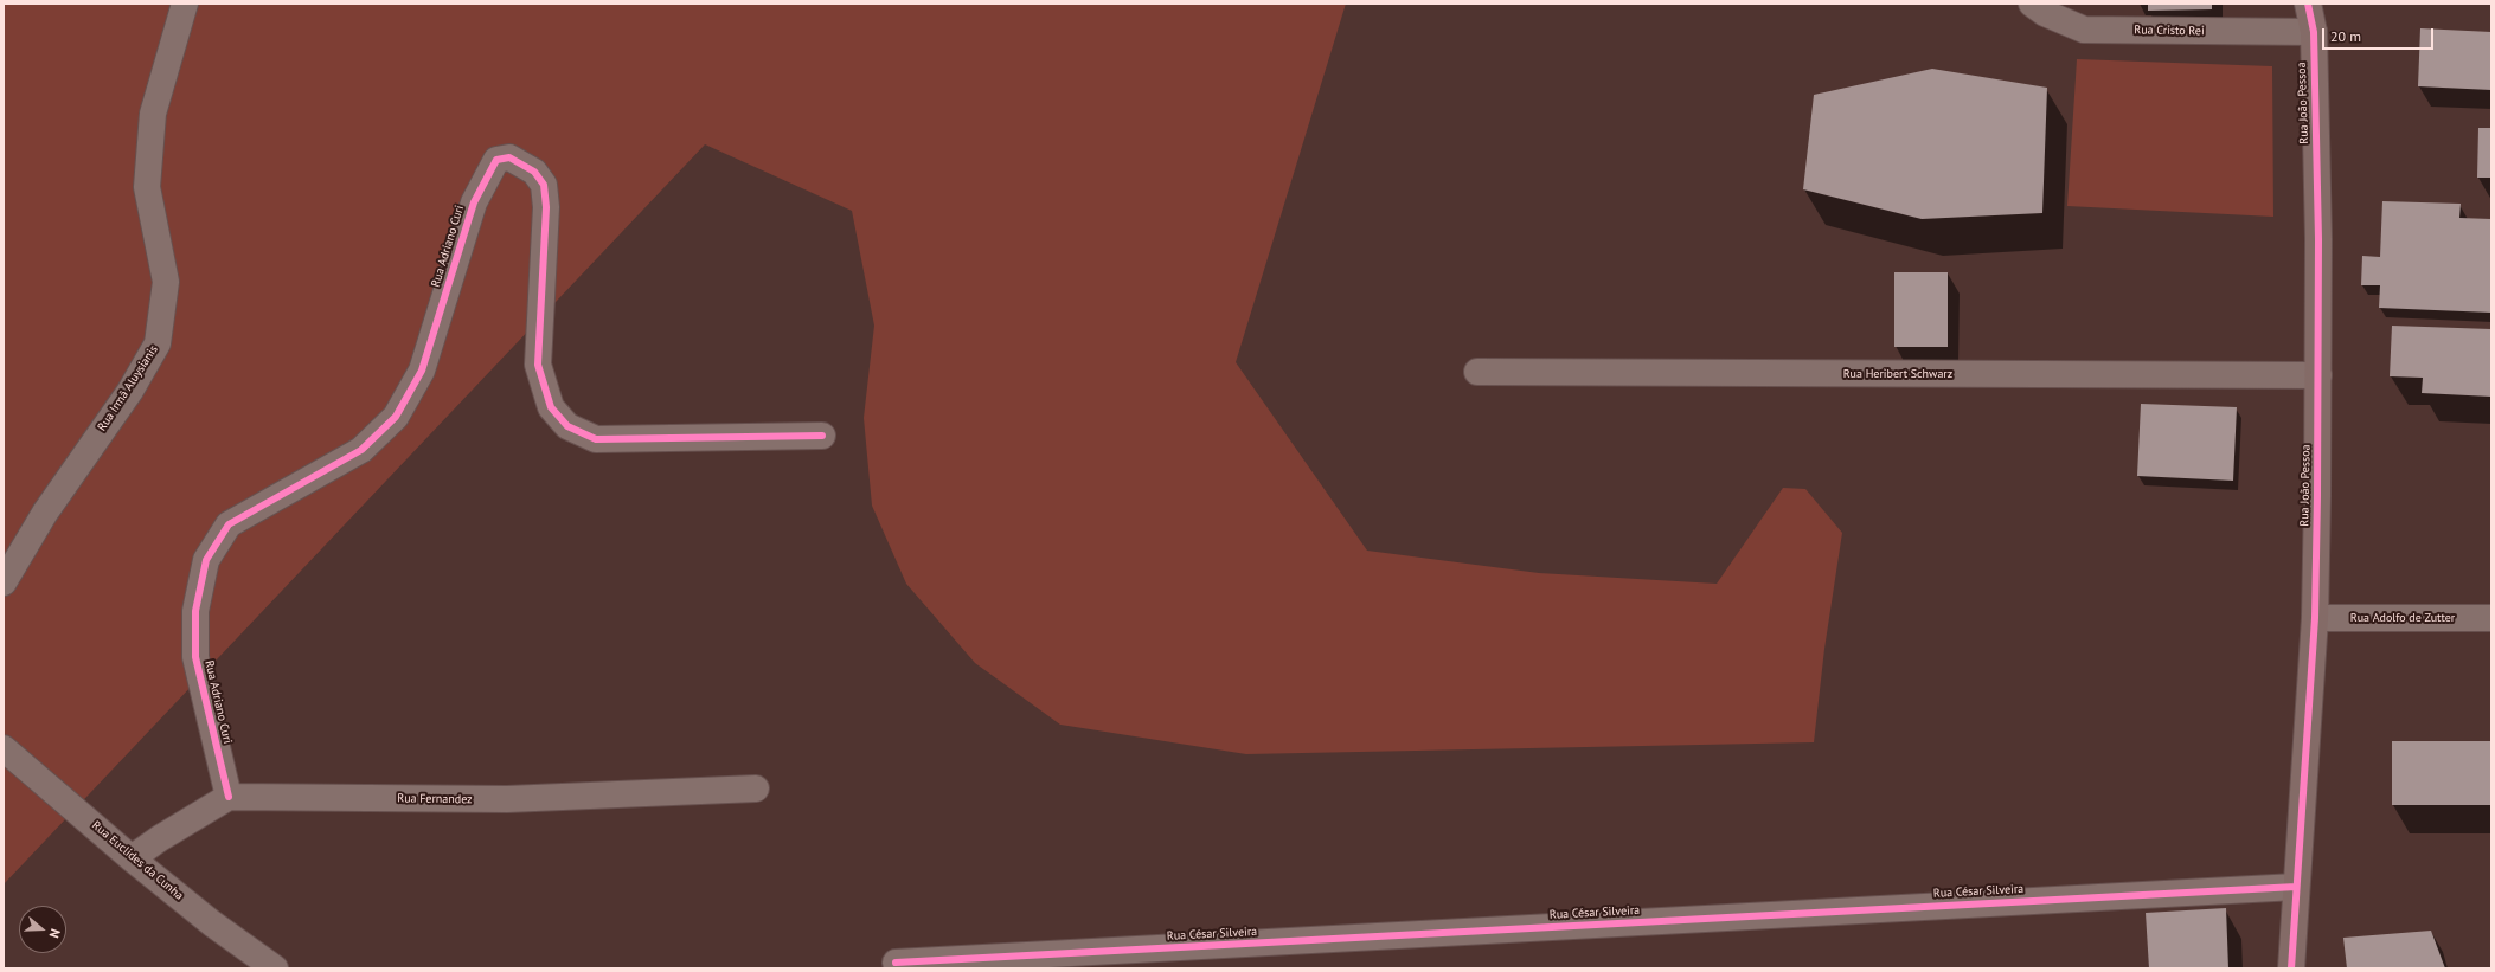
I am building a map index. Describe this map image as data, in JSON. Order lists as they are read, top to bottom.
{
  "streets": {
    "main road": ["Rua João Pessoa"],
    "street": [
      "Rua Cristo Rei",
      "Rua Adriano Curi",
      "Rua Heribert Schwarz",
      "Rua Irmã Aluysianis",
      "Rua Adolfo de Zutter",
      "Rua Fernandez",
      "Rua Euclides da Cunha",
      "Rua César Silveira"
    ]
  },
  "crossings": [
    ["Rua Cristo Rei", "Rua João Pessoa"],
    ["Rua João Pessoa", "Rua Heribert Schwarz"],
    ["Rua João Pessoa", "Rua Adolfo de Zutter"],
    ["Rua João Pessoa", "Rua César Silveira"],
    ["Rua Adriano Curi", "Rua Fernandez"]
  ],
  "scale_bar": "20 m",
  "north": "right"
}
